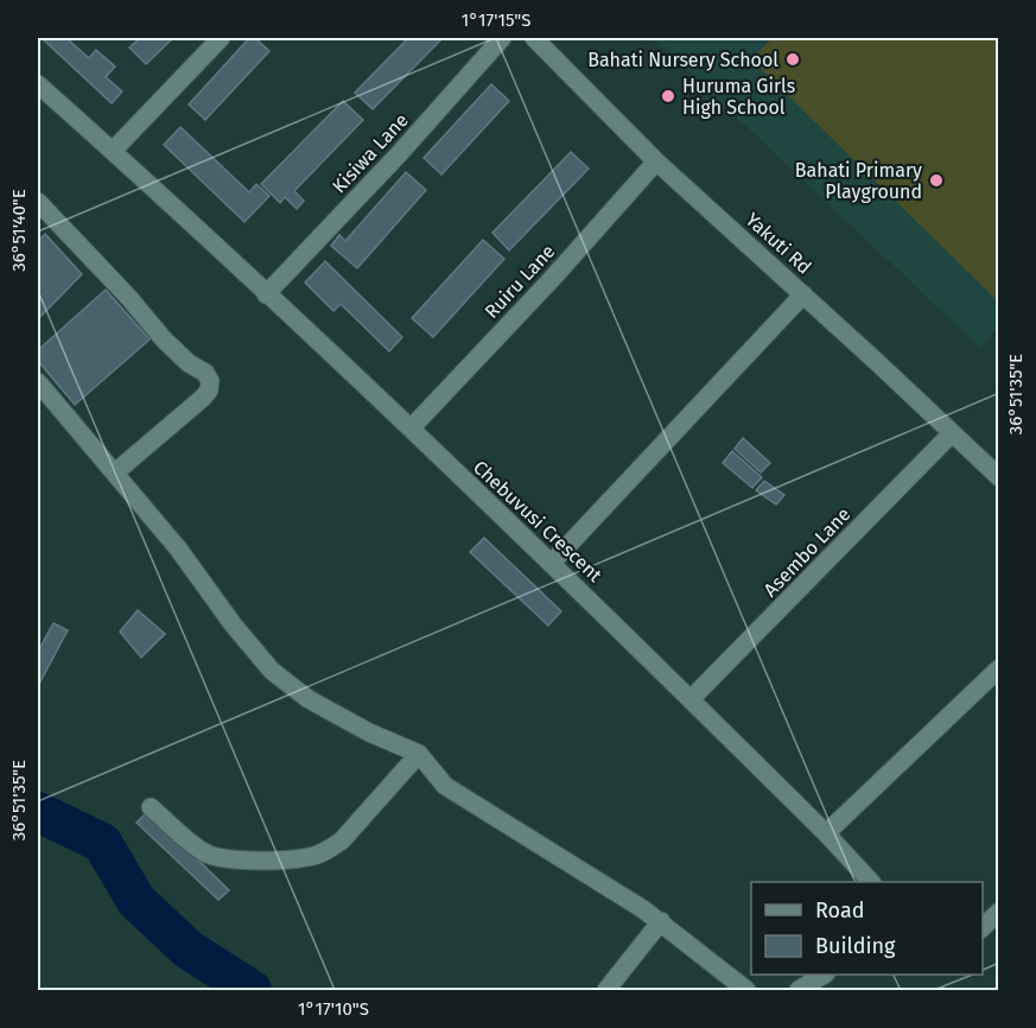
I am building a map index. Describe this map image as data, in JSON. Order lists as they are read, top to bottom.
{
  "streets": {
    "street": [
      "Kisiwa Lane",
      "Yakuti Rd",
      "Ruiru Lane",
      "Chebuvusi Crescent",
      "Asembo Lane"
    ]
  },
  "crossings": [
    ["Kisiwa Lane", "Chebuvusi Crescent"],
    ["Yakuti Rd", "Ruiru Lane"],
    ["Yakuti Rd", "Asembo Lane"],
    ["Ruiru Lane", "Chebuvusi Crescent"],
    ["Chebuvusi Crescent", "Asembo Lane"]
  ],
  "places": ["Bahati Nursery School", "Huruma Girls High School", "Bahati Primary Playground"],
  "legend": ["Road", "Building"],
  "coordinates": [
    "1°17'15\"S",
    "36°51'40\"E",
    "36°51'35\"E",
    "1°17'10\"S"
  ]
}
